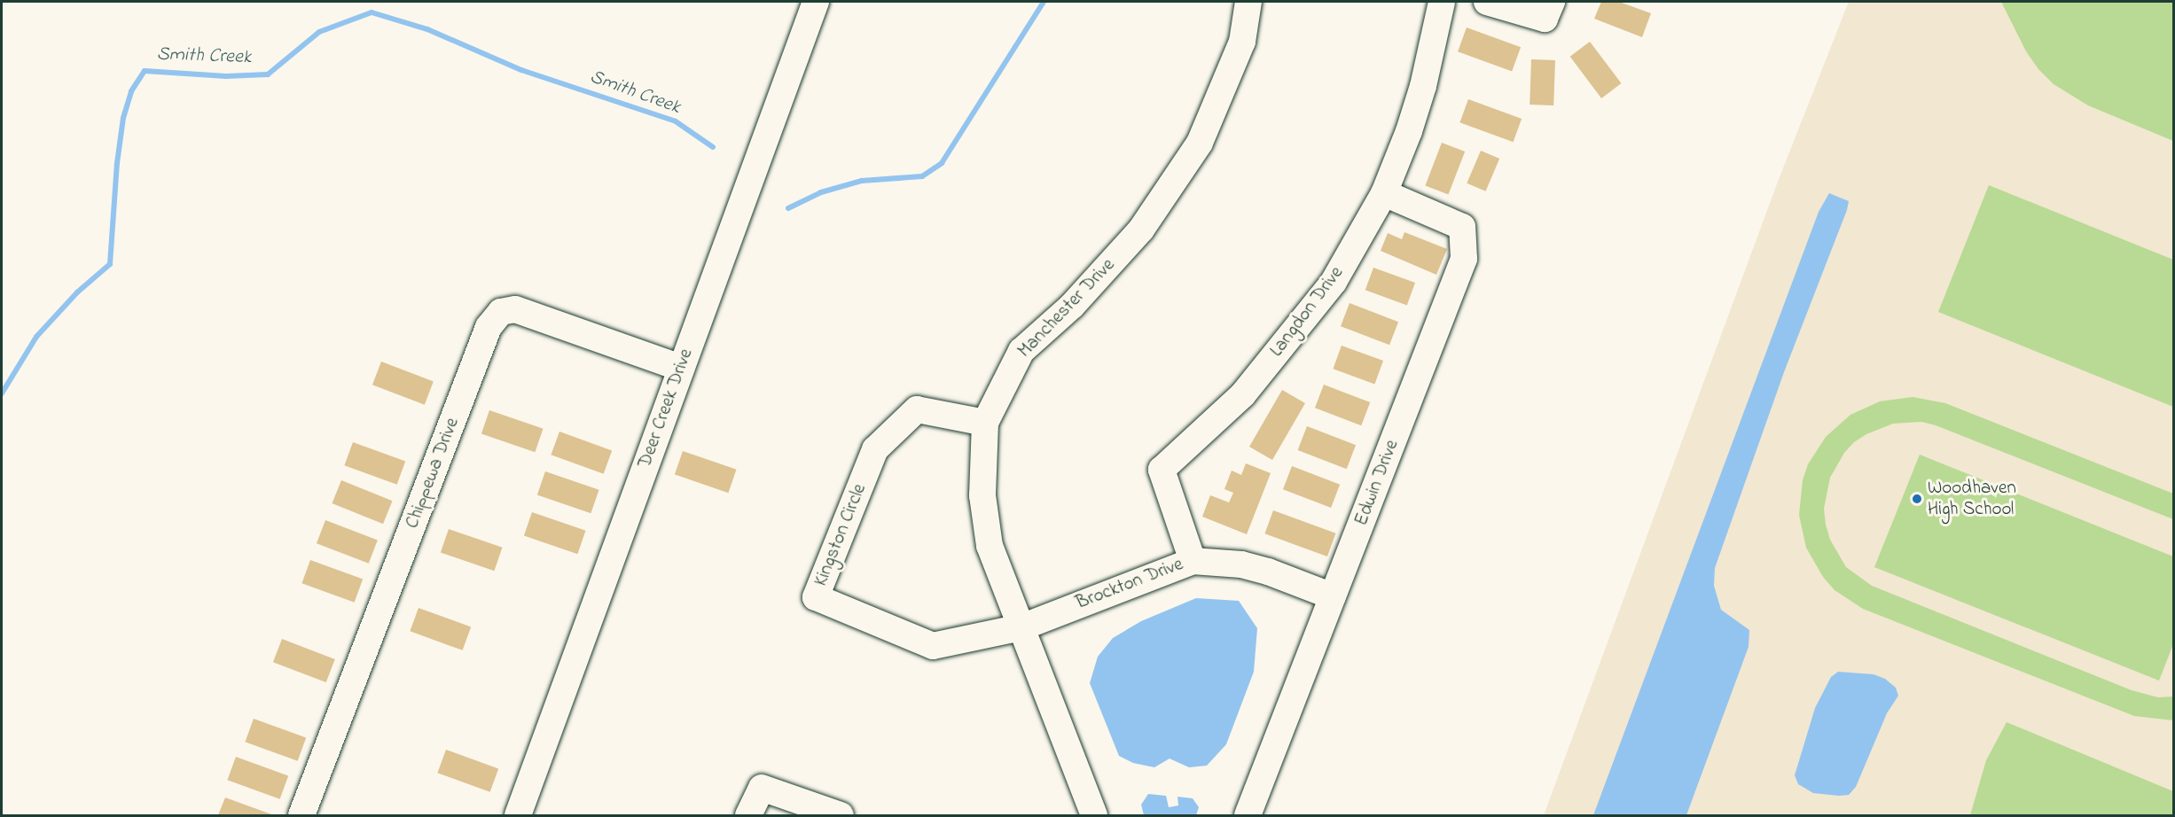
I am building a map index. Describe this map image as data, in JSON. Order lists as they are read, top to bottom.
{
  "streets": {
    "street": [
      "Manchester Drive",
      "Langdon Drive",
      "Deer Creek Drive",
      "Chippewa Drive",
      "Edwin Drive",
      "Kingston Circle",
      "Brockton Drive"
    ]
  },
  "crossings": [
    ["Manchester Drive", "Kingston Circle"],
    ["Manchester Drive", "Brockton Drive"],
    ["Langdon Drive", "Edwin Drive"],
    ["Langdon Drive", "Brockton Drive"],
    ["Deer Creek Drive", "Chippewa Drive"],
    ["Edwin Drive", "Brockton Drive"],
    ["Kingston Circle", "Brockton Drive"]
  ],
  "water": ["Smith Creek"],
  "places": ["Woodhaven High School"]
}
